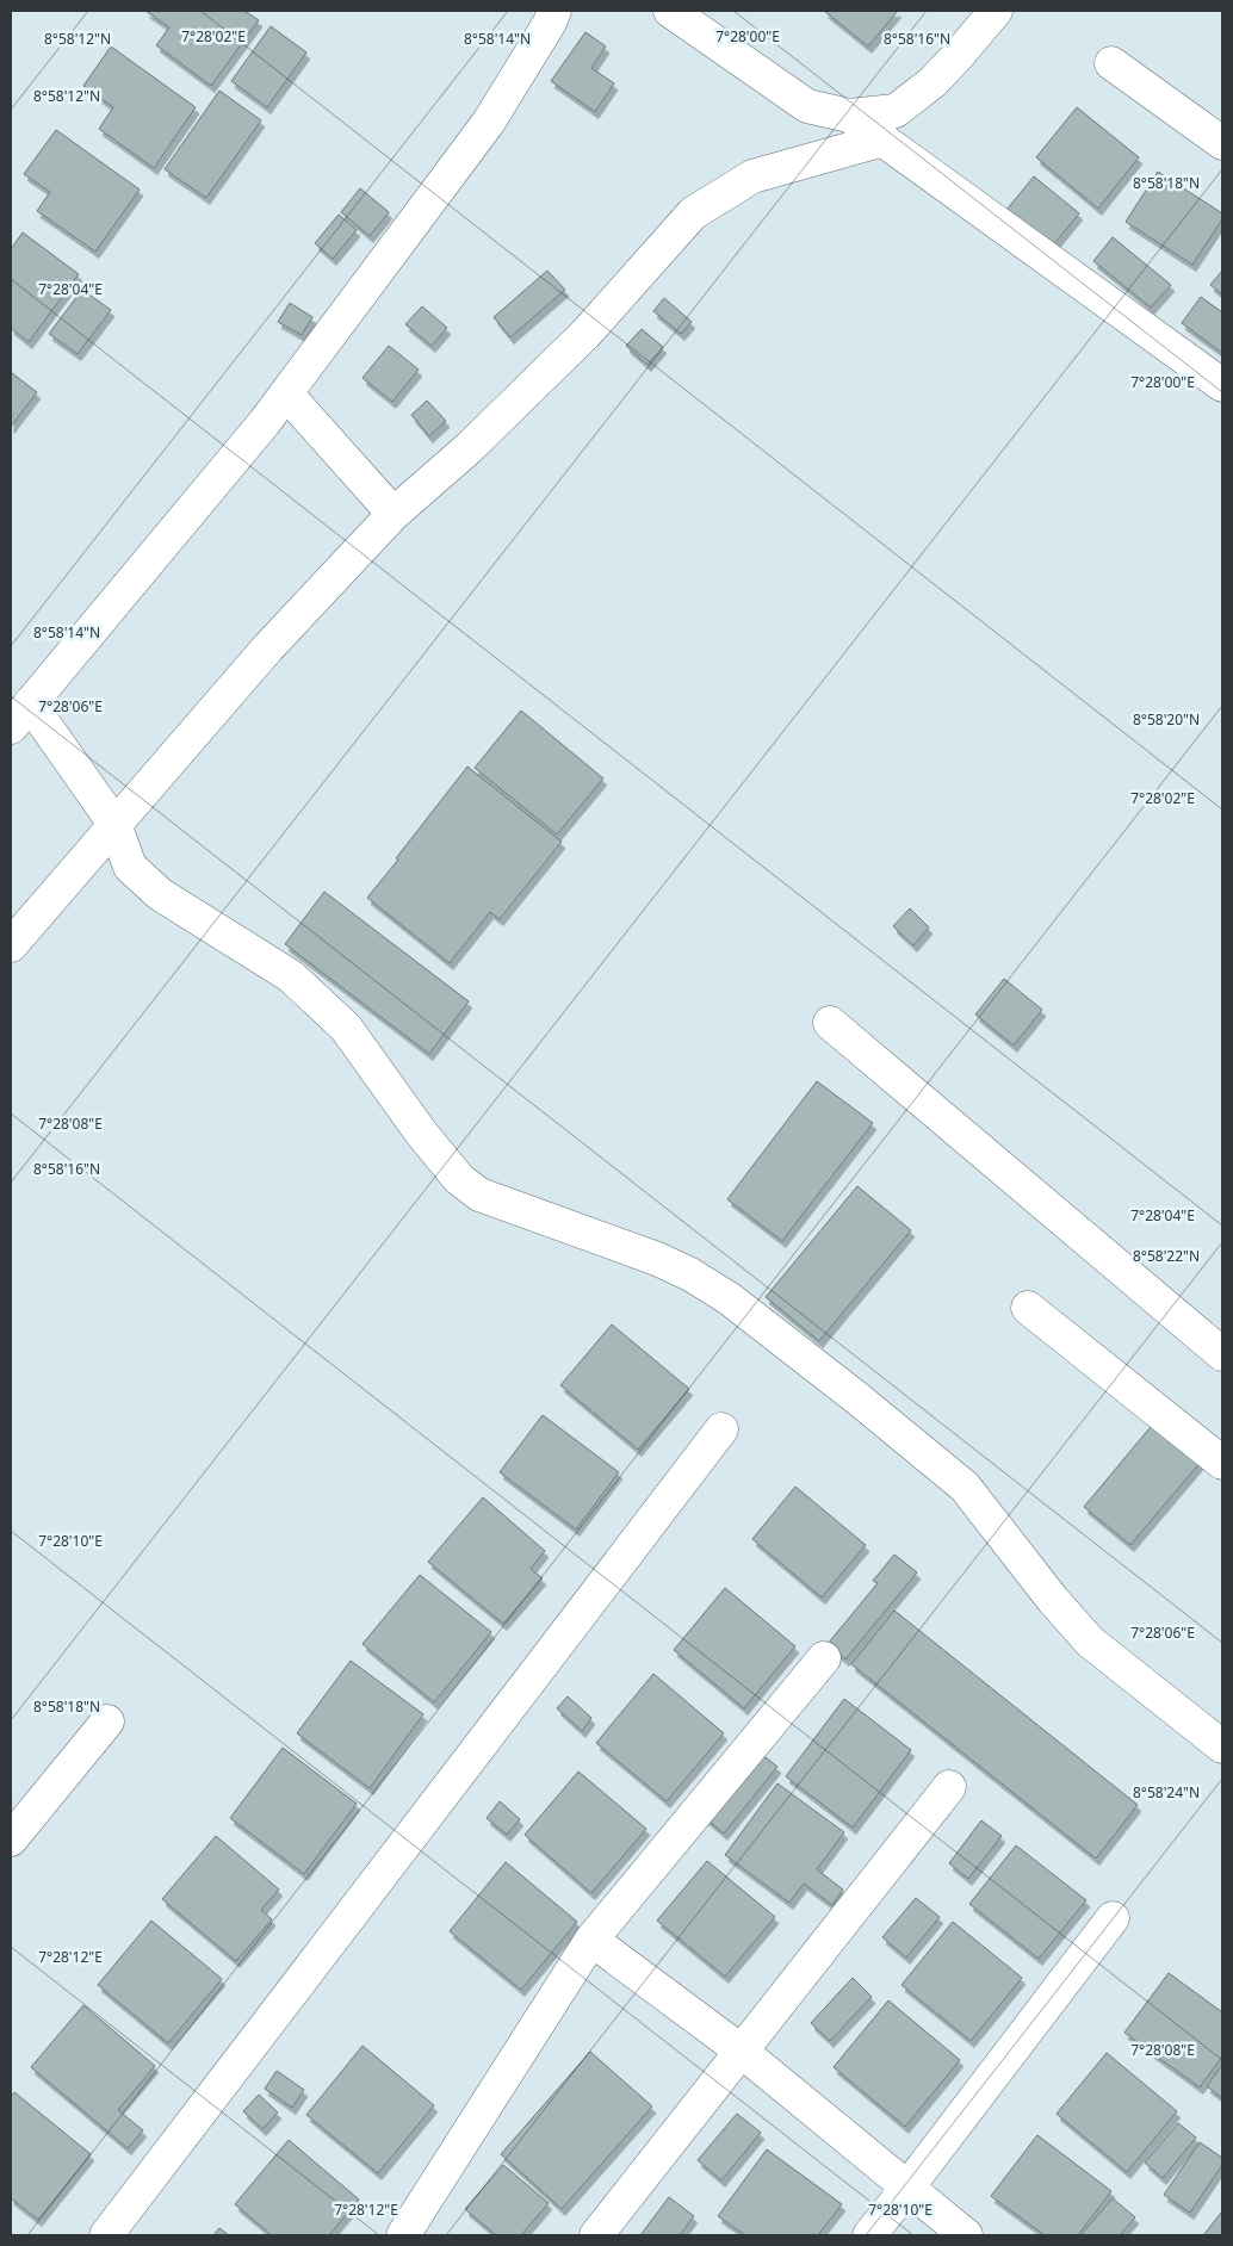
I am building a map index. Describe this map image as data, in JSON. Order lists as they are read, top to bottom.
{
  "coordinates": [
    "7°28'02\"E",
    "7°28'00\"E",
    "8°58'12\"N",
    "8°58'14\"N",
    "8°58'16\"N",
    "8°58'18\"N",
    "7°28'04\"E",
    "7°28'06\"E",
    "8°58'20\"N",
    "7°28'08\"E",
    "8°58'22\"N",
    "7°28'10\"E",
    "8°58'24\"N",
    "7°28'12\"E"
  ]
}
